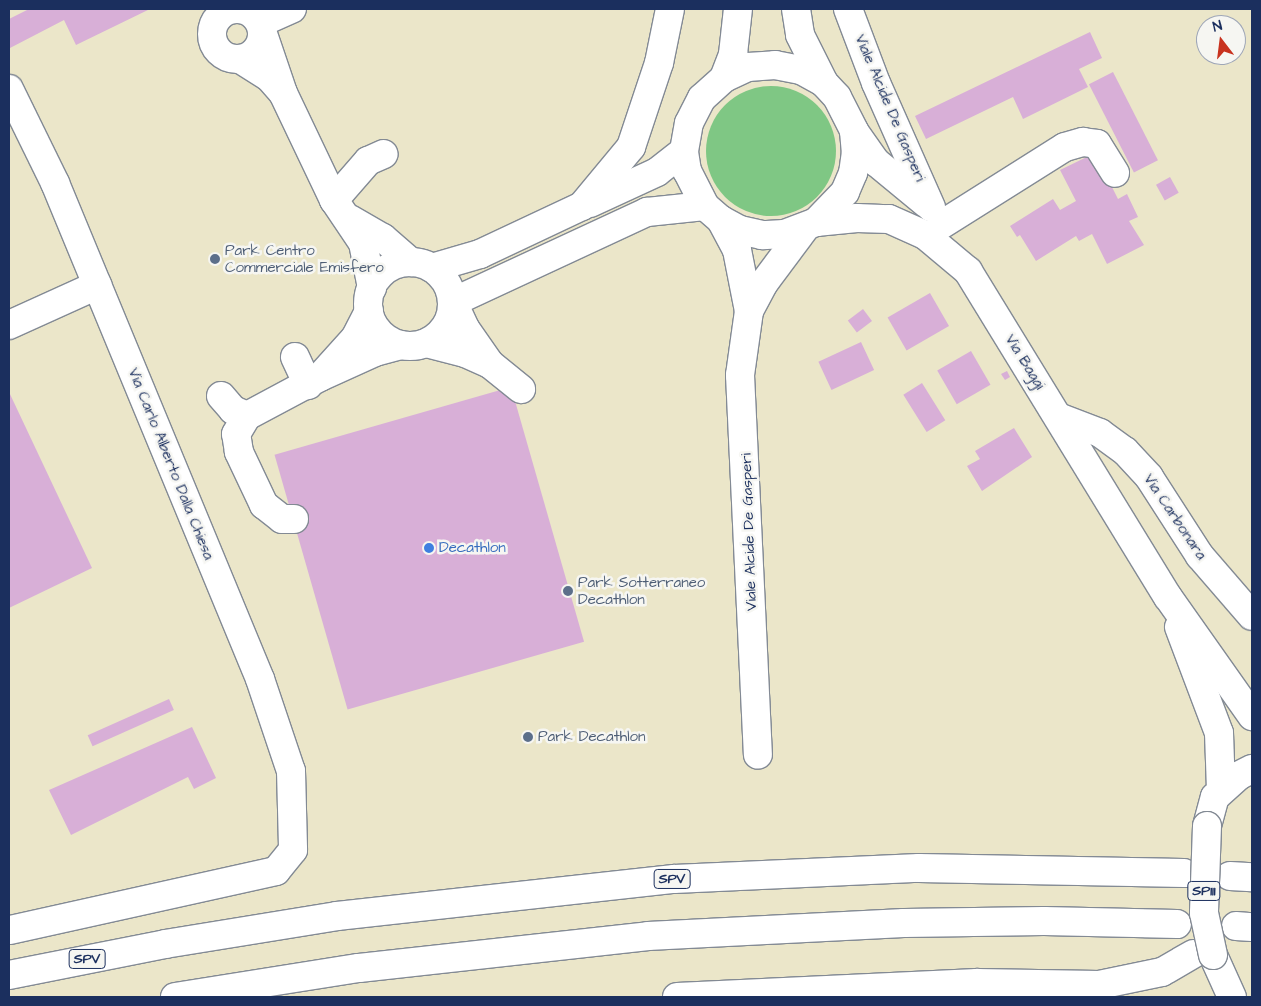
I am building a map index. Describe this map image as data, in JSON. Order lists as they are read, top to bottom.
{
  "streets": {
    "main road": [
      "Viale Alcide De Gasperi",
      "Via Baggi",
      "Via Carlo Alberto Dalla Chiesa",
      "Via Carbonara",
      "SPV",
      "SP111"
    ]
  },
  "crossings": [
    ["Viale Alcide De Gasperi", "Via Baggi"],
    ["Via Baggi", "Via Carbonara"],
    ["Via Baggi", "SP111"]
  ],
  "places": [
    "Park Centro Commerciale Emisfero",
    "Decathlon",
    "Park Sotterraneo Decathlon",
    "Park Decathlon"
  ],
  "north": "top"
}
